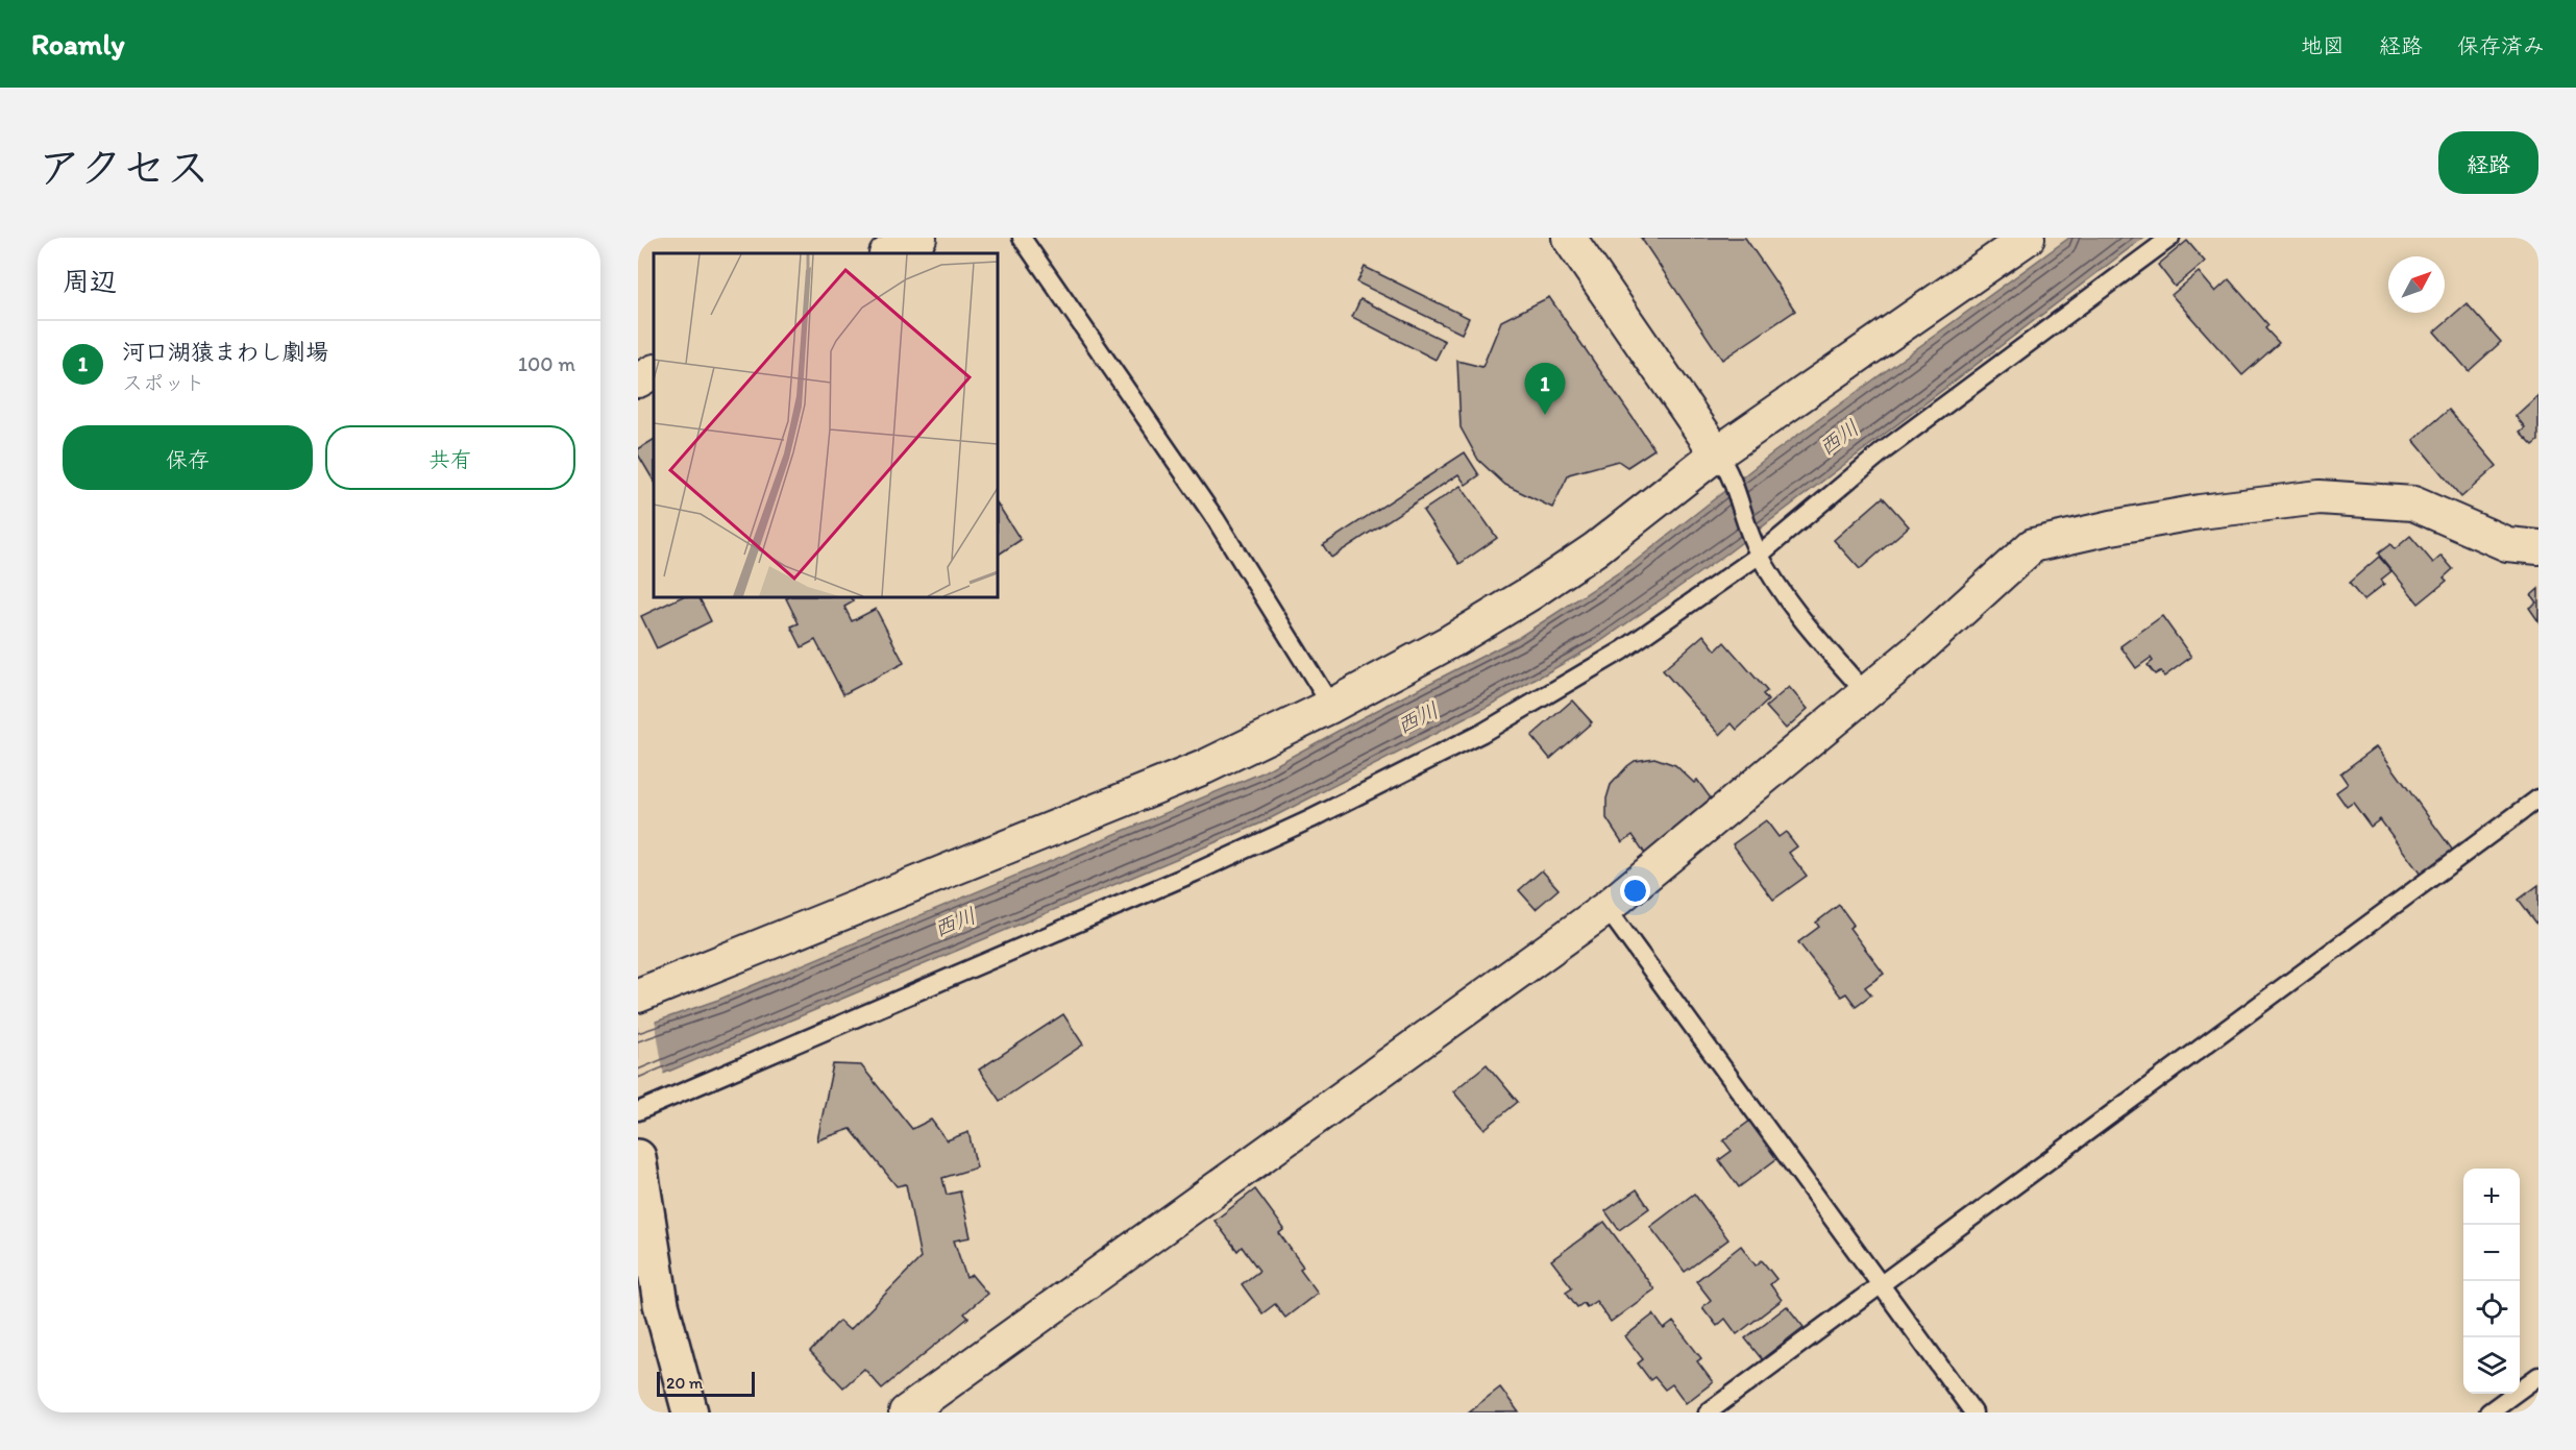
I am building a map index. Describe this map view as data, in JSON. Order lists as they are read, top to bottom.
{
  "water": ["西川"],
  "scale_bar": "20 m",
  "north": "top right",
  "page": {
    "header": "Roamly",
    "nav": ["地図", "経路", "保存済み"],
    "title": "アクセス",
    "buttons": [
      "経路",
      ["保存", "共有"]
    ],
    "heading": "周辺",
    "list": [
      {
        "mark": "1",
        "name": "河口湖猿まわし劇場",
        "note": "スポット",
        "value": "100 m"
      }
    ],
    "pins": "1",
    "map_buttons": ["+", "−"],
    "scale": "20 m"
  }
}
